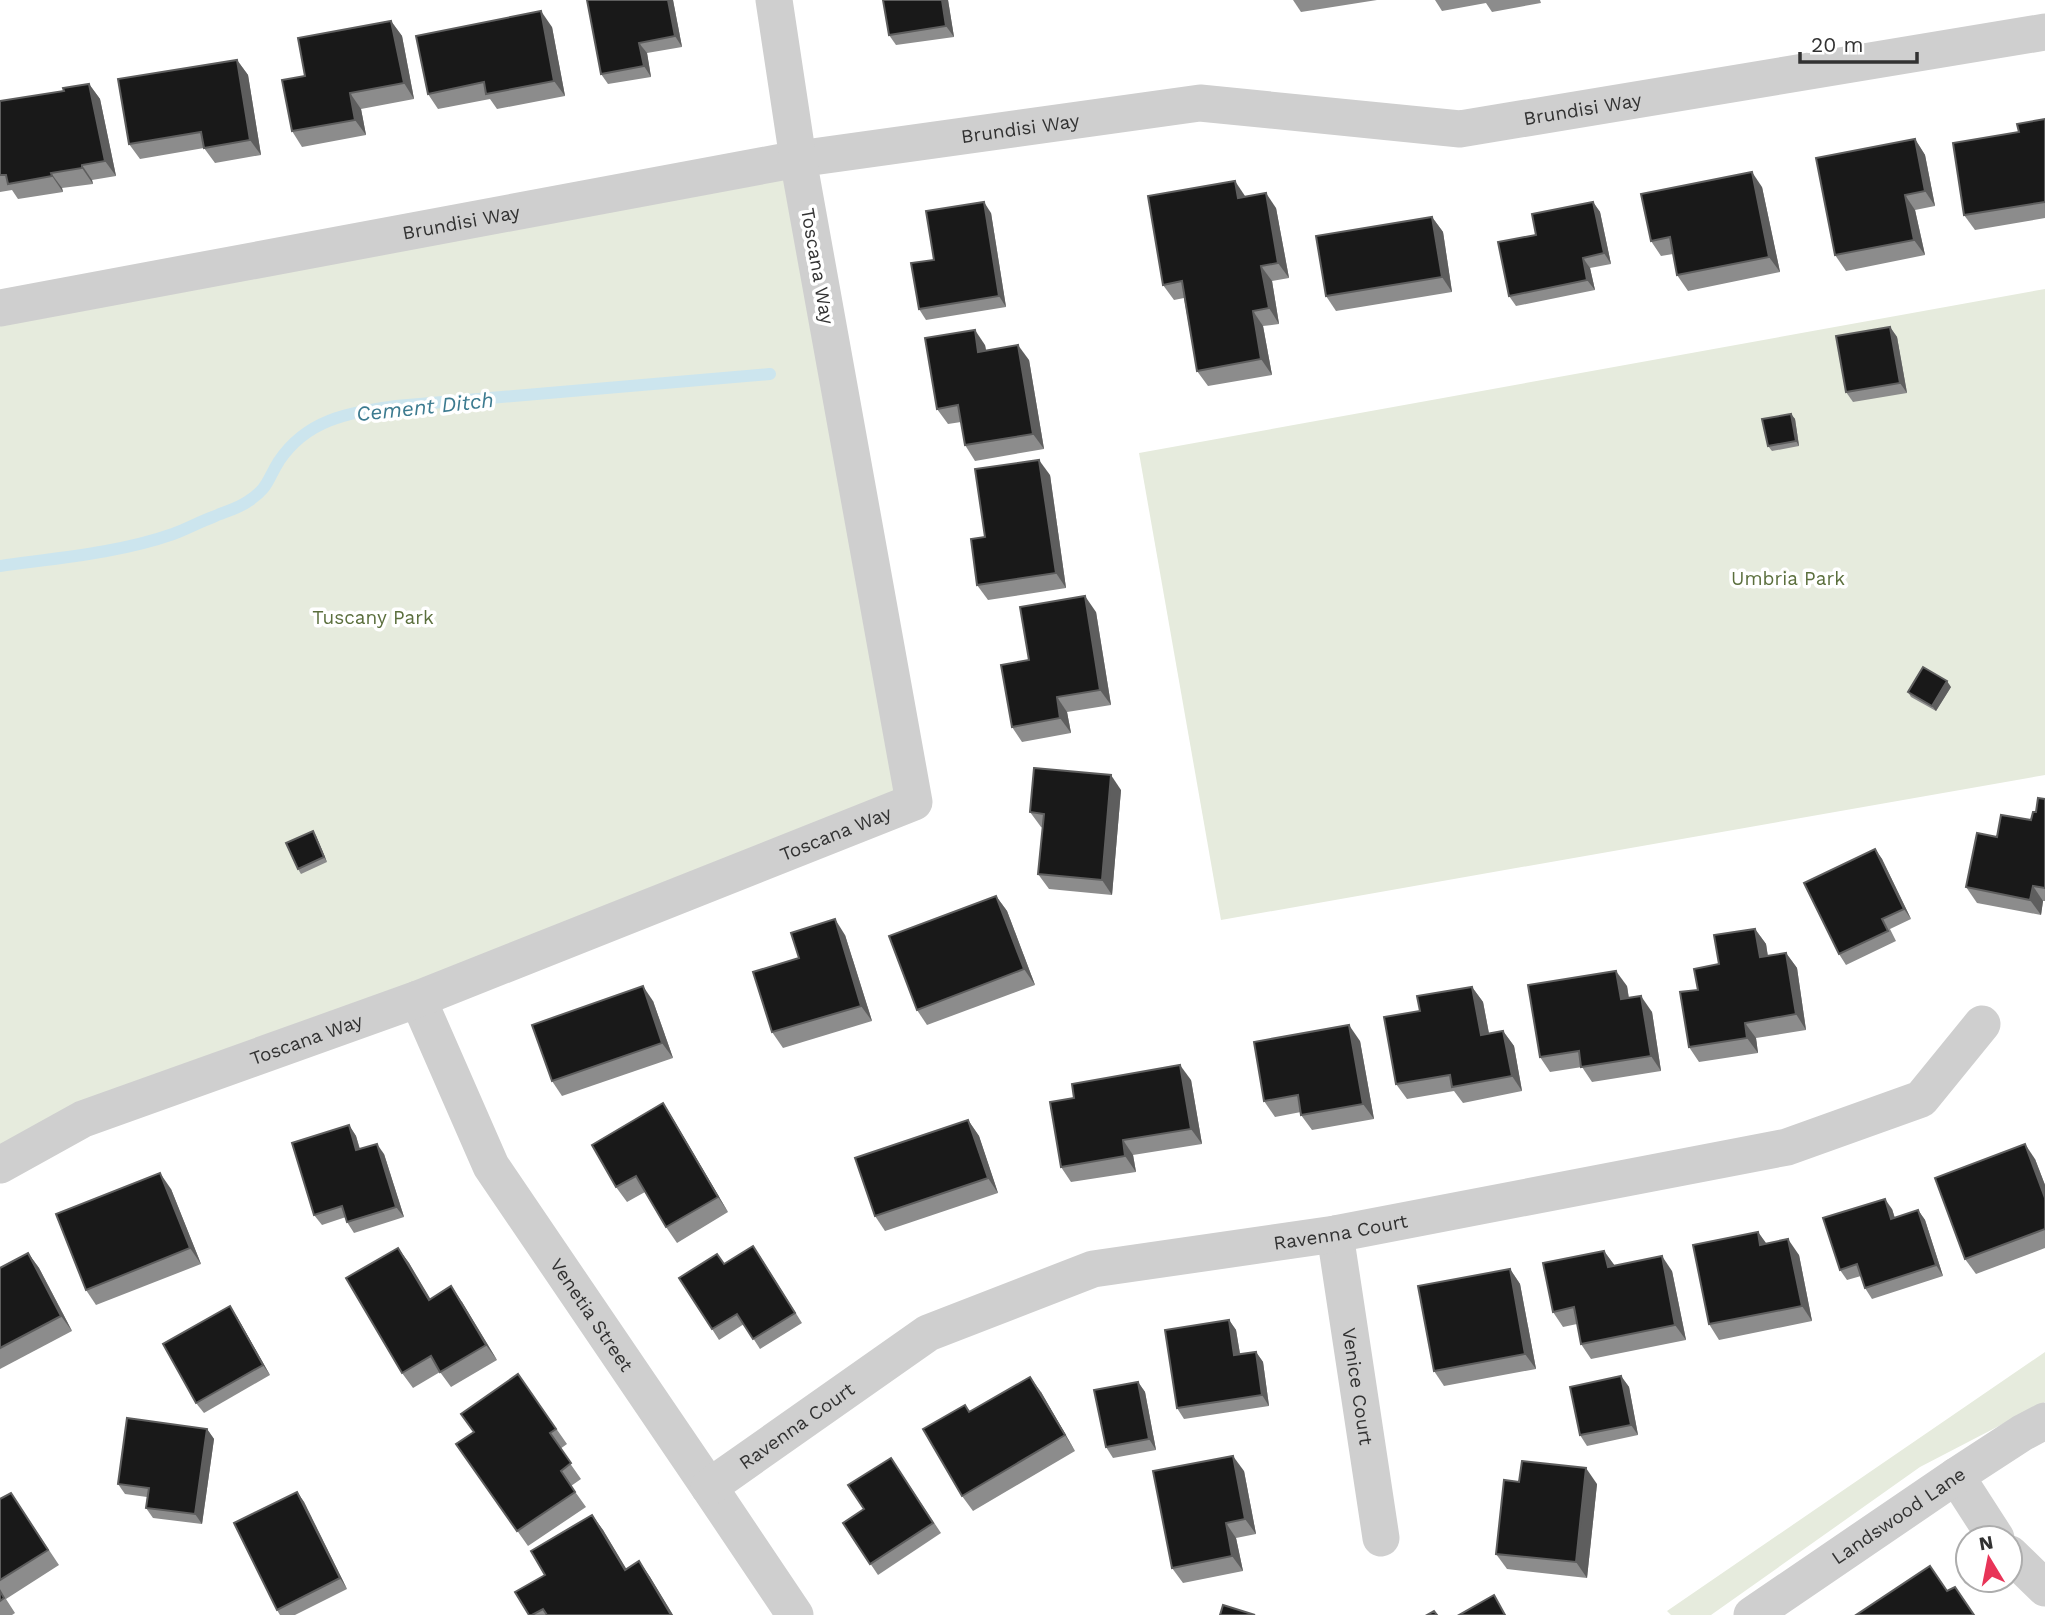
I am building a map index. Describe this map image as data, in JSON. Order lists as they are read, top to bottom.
{
  "streets": {
    "street": [
      "Brundisi Way",
      "Toscana Way",
      "Ravenna Court",
      "Venetia Street",
      "Venice Court",
      "Landswood Lane"
    ]
  },
  "crossings": [
    ["Brundisi Way", "Toscana Way"],
    ["Toscana Way", "Venetia Street"],
    ["Ravenna Court", "Venetia Street"],
    ["Ravenna Court", "Venice Court"]
  ],
  "water": ["Cement Ditch"],
  "parks": ["Umbria Park", "Tuscany Park"],
  "scale_bar": "20 m",
  "north": "top"
}
